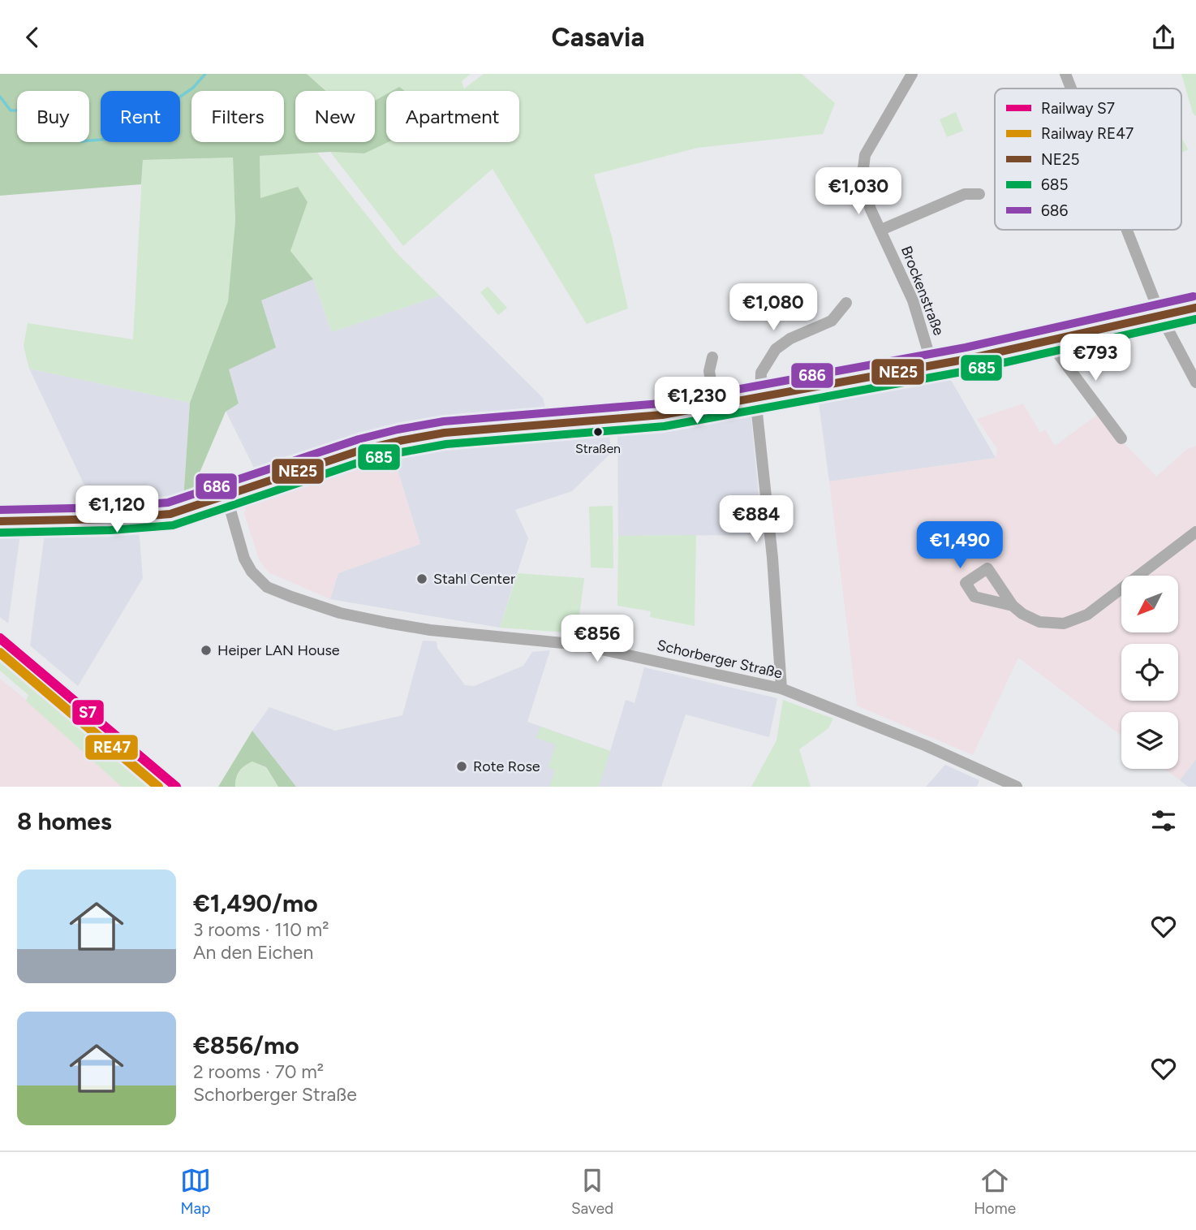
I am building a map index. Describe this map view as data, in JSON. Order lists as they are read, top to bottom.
{
  "streets": {
    "street": ["Brockenstraße", "Schorberger Straße"]
  },
  "places": [
    "Straßen",
    "Stahl Center",
    "Heiper LAN House",
    "Rote Rose"
  ],
  "lines": [
    "transit line 686",
    "transit line NE25",
    "transit line 685",
    "rail line S7",
    "rail line RE47"
  ],
  "legend": [
    "Railway S7",
    "Railway RE47",
    "NE25",
    "685",
    "686"
  ],
  "north": "bottom left",
  "page": {
    "header": "Casavia",
    "chip": [
      "Buy",
      "Rent",
      "Filters",
      "New",
      "Apartment"
    ],
    "price": [
      "€1,030",
      "€1,080",
      "€793",
      "€1,230",
      "€1,120",
      "€884",
      "€1,490",
      "€856"
    ],
    "heading": "8 homes",
    "list": [
      {
        "name": "€1,490/mo",
        "note": "3 rooms · 110 m² · An den Eichen"
      },
      {
        "name": "€856/mo",
        "note": "2 rooms · 70 m² · Schorberger Straße"
      }
    ],
    "tabs": ["Map", "Saved", "Home"]
  }
}
